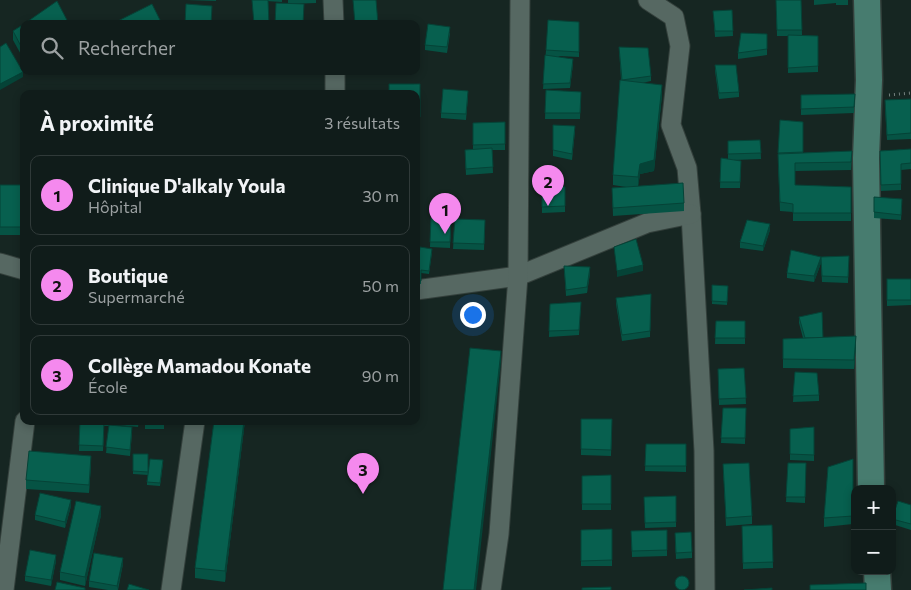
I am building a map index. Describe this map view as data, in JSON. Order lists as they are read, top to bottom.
{
  "page": {
    "search": "Rechercher",
    "heading": ["À proximité", "3 résultats"],
    "list": [
      {
        "mark": "1",
        "name": "Clinique D'alkaly Youla",
        "note": "Hôpital",
        "value": "30 m"
      },
      {
        "mark": "2",
        "name": "Boutique",
        "note": "Supermarché",
        "value": "50 m"
      },
      {
        "mark": "3",
        "name": "Collège Mamadou Konate",
        "note": "École",
        "value": "90 m"
      }
    ],
    "pins": ["2", "1", "3"],
    "map_buttons": ["+", "−"]
  }
}
